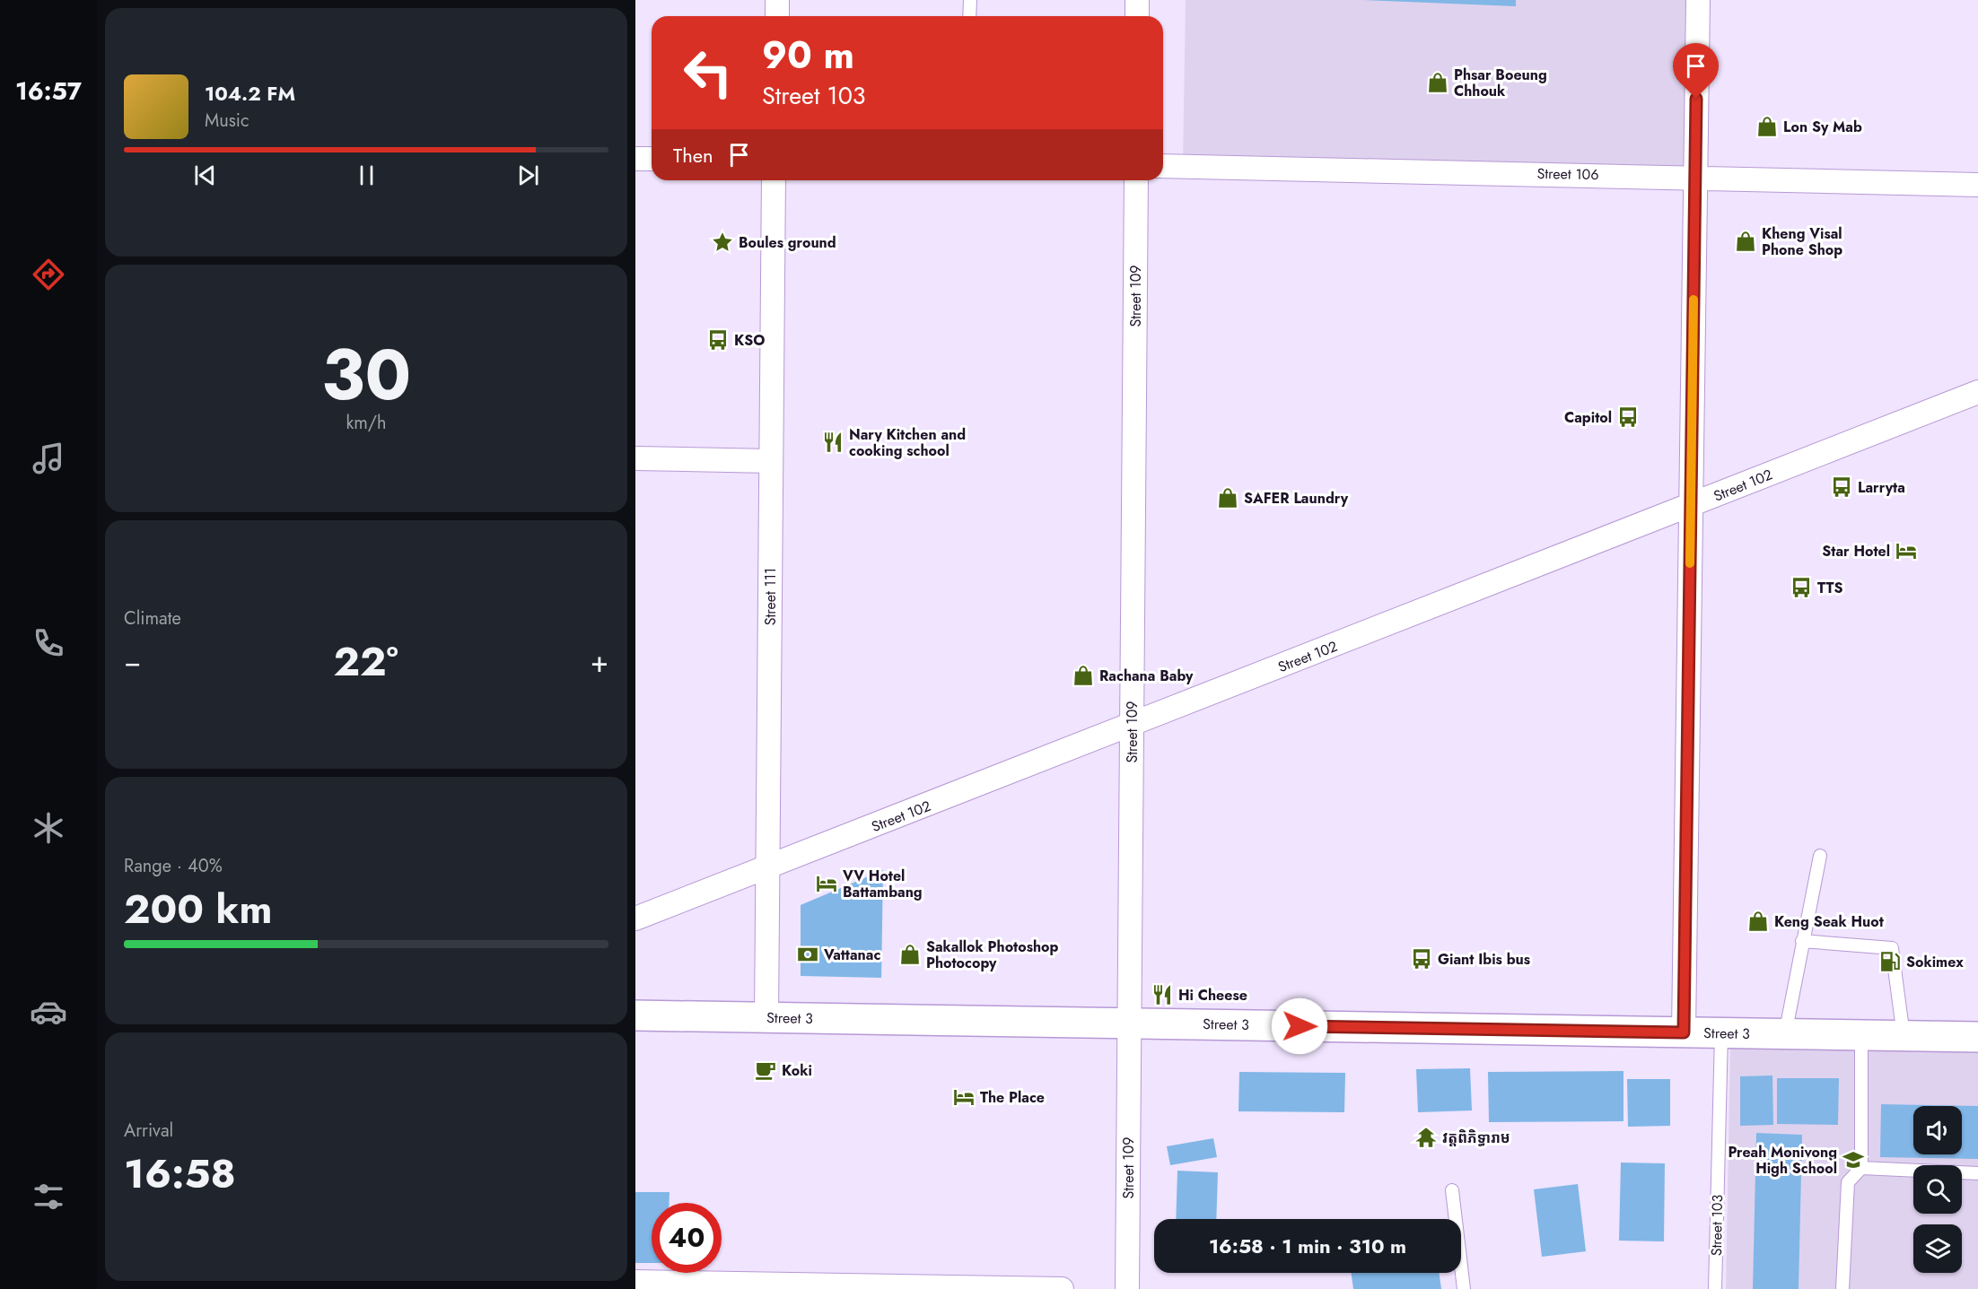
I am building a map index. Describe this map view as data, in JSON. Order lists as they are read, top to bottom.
{
  "streets": {
    "street": [
      "Street 106",
      "Street 109",
      "Street 102",
      "Street 111",
      "Street 3"
    ],
    "lane": ["Street 103"]
  },
  "crossings": [
    ["Street 109", "Street 102"],
    ["Street 109", "Street 3"],
    ["Street 102", "Street 111"],
    ["Street 111", "Street 3"],
    ["Street 3", "Street 103"]
  ],
  "places": {
    "shop": [
      "Phsar Boeung Chhouk",
      "Lon Sy Mab",
      "Kheng Visal Phone Shop",
      "SAFER Laundry",
      "Rachana Baby",
      "Keng Seak Huot",
      "Sakallok Photoshop Photocopy"
    ],
    "place": ["Boules ground"],
    "bus stop": [
      "KSO",
      "Capitol",
      "Larryta",
      "TTS",
      "Giant Ibis bus"
    ],
    "restaurant": ["Nary Kitchen and cooking school", "Hi Cheese"],
    "hotel": ["Star Hotel", "VV Hotel Battambang", "The Place"],
    "bank": ["Vattanac"],
    "fuel station": ["Sokimex"],
    "cafe": ["Koki"],
    "temple": ["វត្តពិភិទ្ធារាម"],
    "school or university": ["Preah Monivong High School"]
  },
  "page": {
    "tabs": "16:57",
    "turn": ["90 m", "Street 103"],
    "song": ["104.2 FM", "Music"],
    "then": "Then",
    "tile": [
      ["30", "km/h"],
      "Climate",
      ["Range · 40%", "200 km"],
      ["Arrival", "16:58"]
    ],
    "heat": ["−", "22°", "+"],
    "limit": "40",
    "trip": "16:58 · 1 min · 310 m"
  }
}
